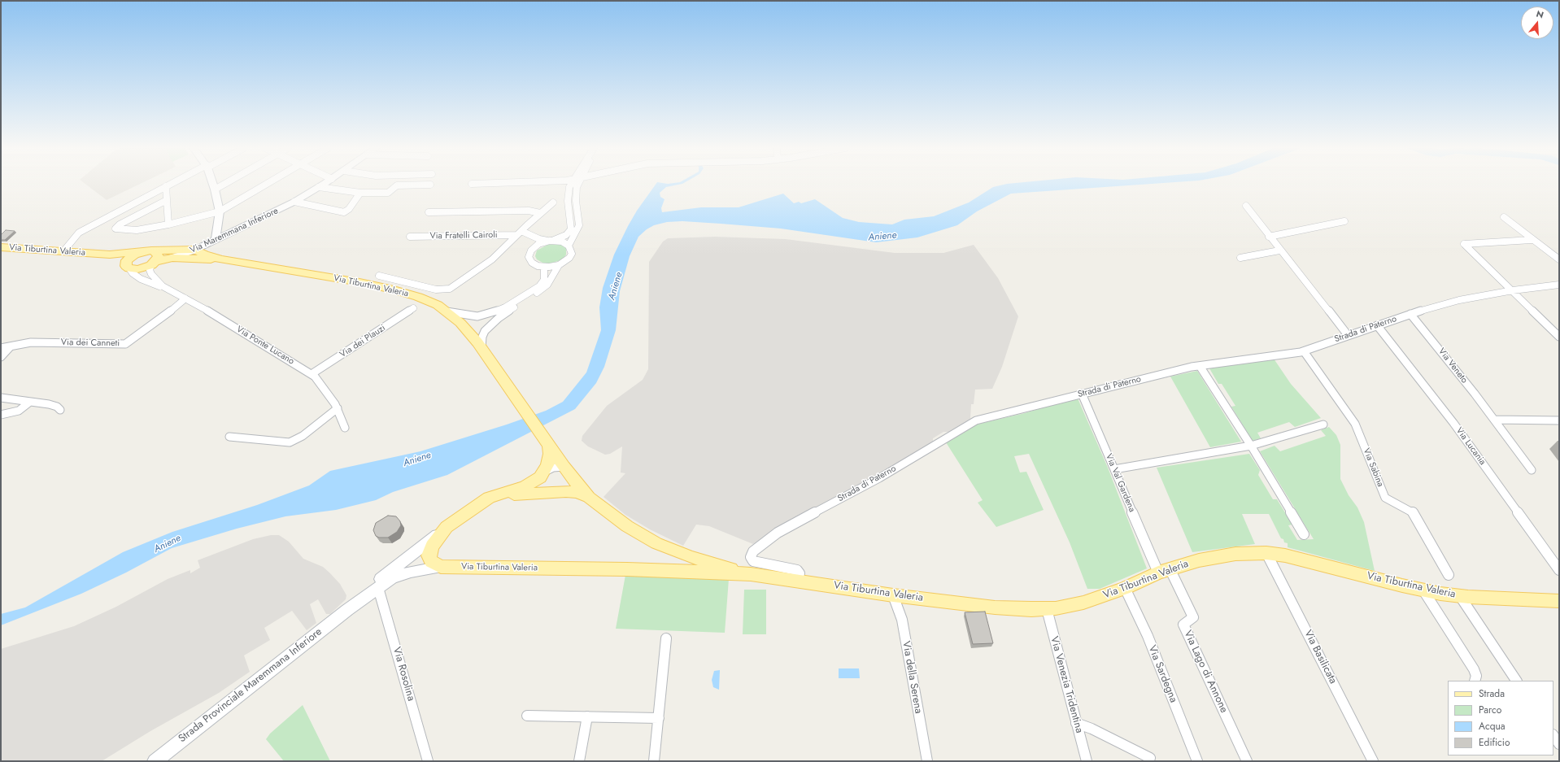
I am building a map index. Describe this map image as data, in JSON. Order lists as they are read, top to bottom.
{
  "streets": {
    "main road": ["Via Maremmana Inferiore", "Via Tiburtina Valeria", "Strada Provinciale Maremmana Inferiore"],
    "street": [
      "Via Fratelli Cairoli",
      "Strada di Paterno",
      "Via dei Plauzi",
      "Via dei Canneti",
      "Via Ponte Lucano",
      "Via Veneto",
      "Via Lucania",
      "Via Sabina",
      "Via Val Gardena",
      "Via Basilicata",
      "Via Lago di Annone",
      "Via Rosolina",
      "Via Sardegna",
      "Via della Serena",
      "Via Venezia Tridentina"
    ]
  },
  "crossings": [
    ["Via Maremmana Inferiore", "Via Tiburtina Valeria"],
    ["Via Tiburtina Valeria", "Strada di Paterno"],
    ["Via Tiburtina Valeria", "Via Ponte Lucano"],
    ["Via Tiburtina Valeria", "Via Val Gardena"],
    ["Via Tiburtina Valeria", "Via Basilicata"],
    ["Via Tiburtina Valeria", "Via Lago di Annone"],
    ["Via Tiburtina Valeria", "Via Sardegna"],
    ["Via Tiburtina Valeria", "Via della Serena"],
    ["Via Tiburtina Valeria", "Via Venezia Tridentina"],
    ["Via Tiburtina Valeria", "Strada Provinciale Maremmana Inferiore"],
    ["Strada di Paterno", "Via Veneto"],
    ["Strada di Paterno", "Via Lucania"],
    ["Strada di Paterno", "Via Sabina"],
    ["Strada di Paterno", "Via Val Gardena"],
    ["Via dei Plauzi", "Via Ponte Lucano"],
    ["Via dei Canneti", "Via Ponte Lucano"],
    ["Via Val Gardena", "Via Lago di Annone"],
    ["Via Rosolina", "Strada Provinciale Maremmana Inferiore"]
  ],
  "water": ["Aniene"],
  "legend": [
    "Strada",
    "Parco",
    "Acqua",
    "Edificio"
  ],
  "north": "top"
}
